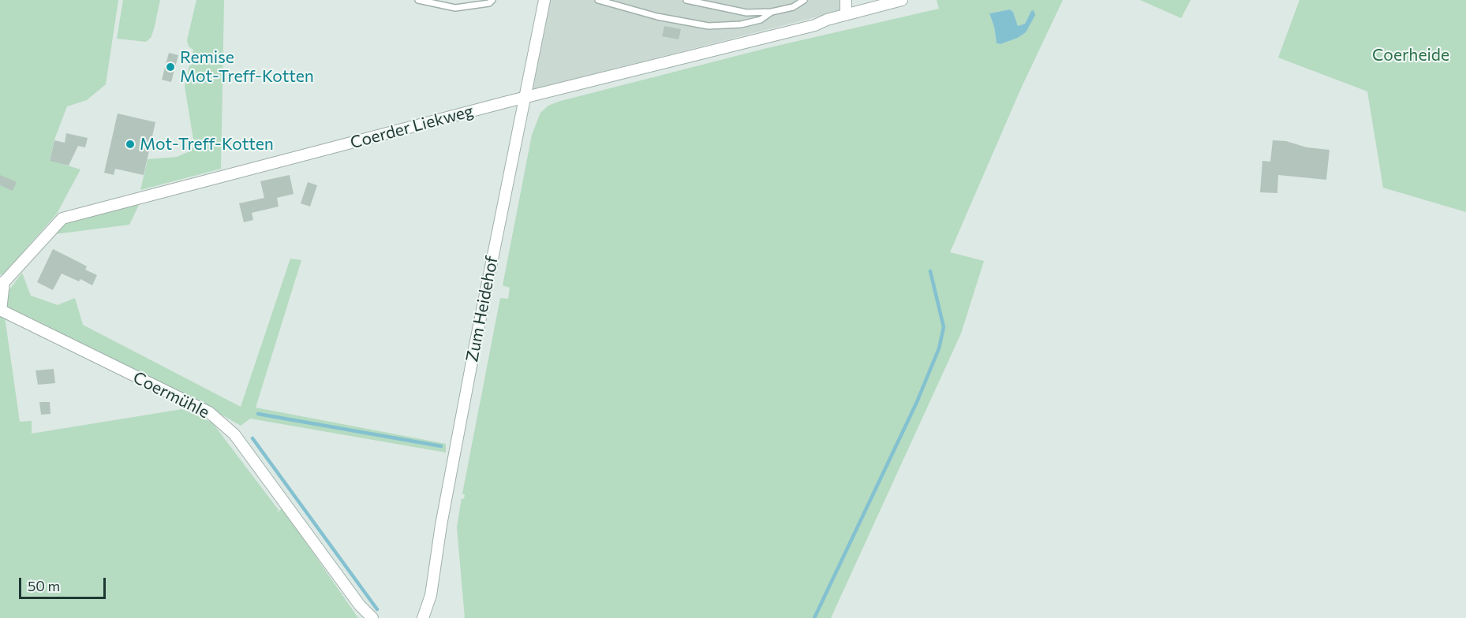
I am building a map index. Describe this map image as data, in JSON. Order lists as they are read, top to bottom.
{
  "streets": {
    "street": ["Coerder Liekweg", "Zum Heidehof", "Coermühle"]
  },
  "crossings": [
    ["Coerder Liekweg", "Zum Heidehof"],
    ["Coerder Liekweg", "Coermühle"]
  ],
  "parks": ["Coerheide"],
  "places": ["Remise Mot-Treff-Kotten", "Mot-Treff-Kotten"],
  "scale_bar": "50 m"
}
